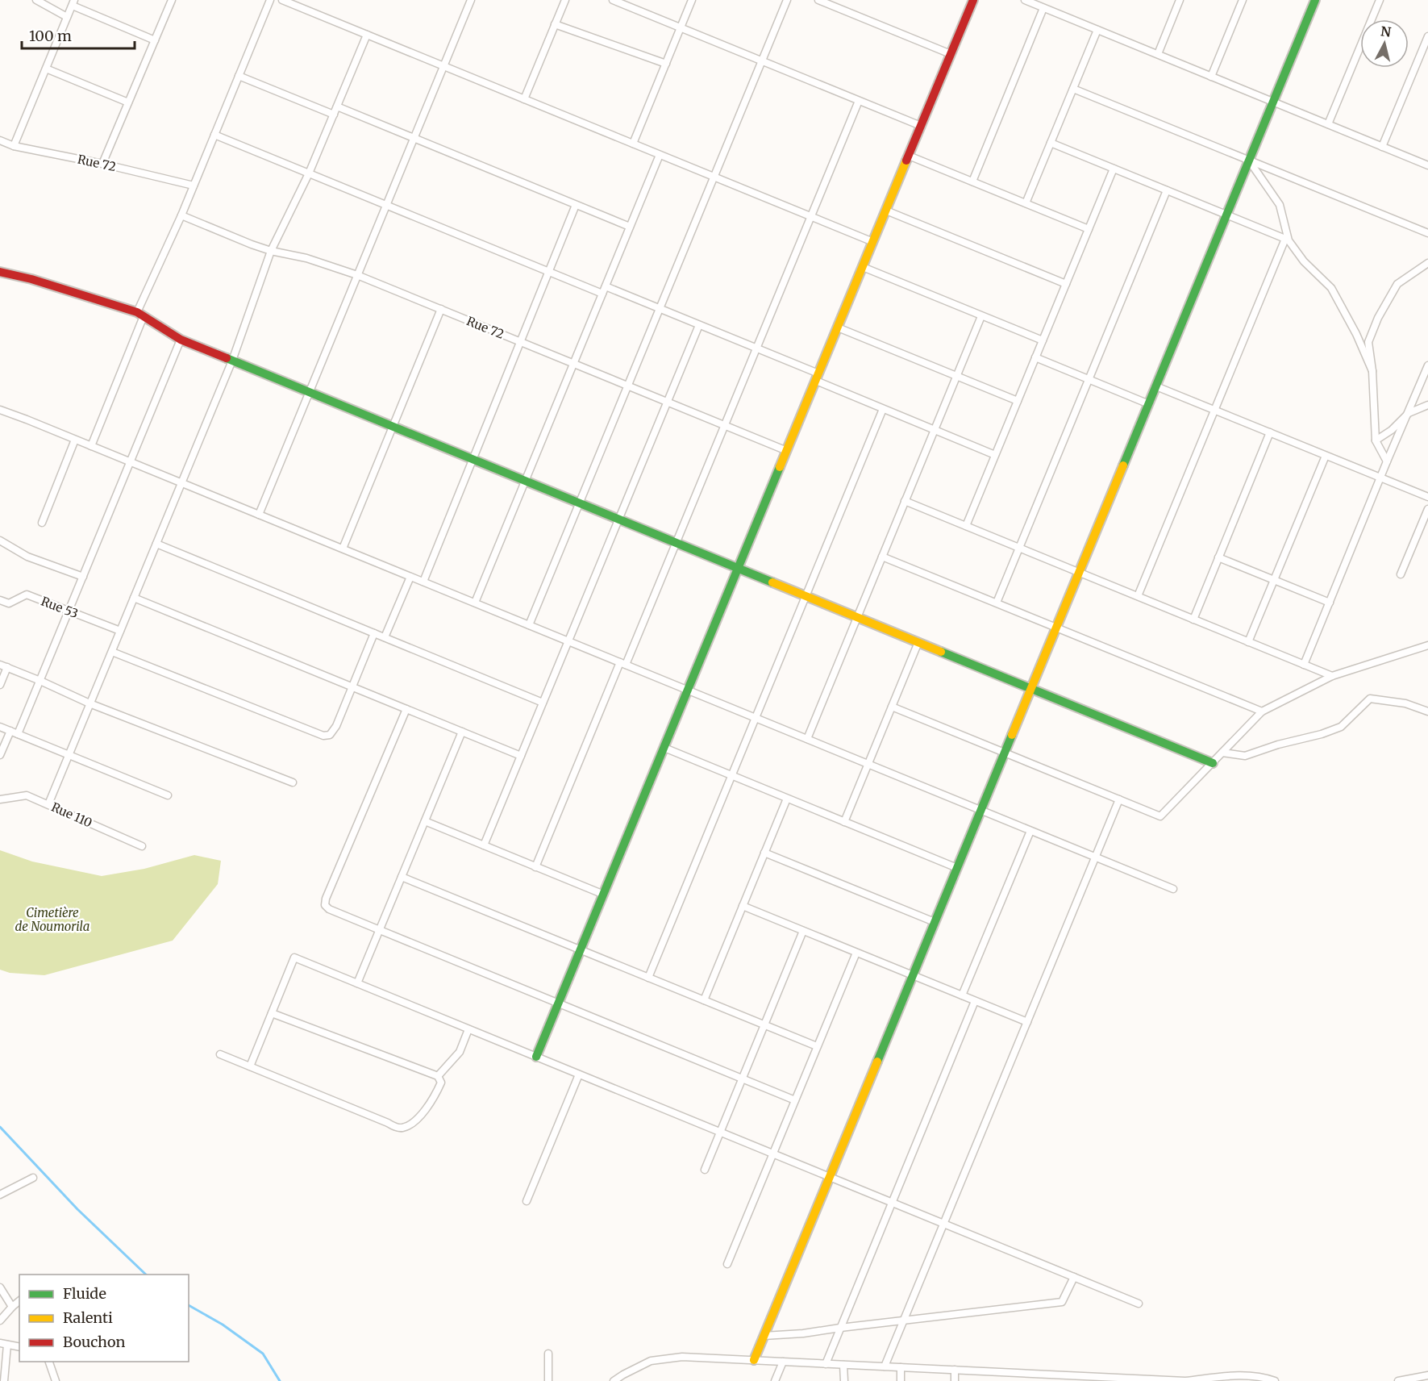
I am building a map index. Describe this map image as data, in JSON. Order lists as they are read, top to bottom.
{
  "streets": {
    "street": ["Rue 72", "Rue 53", "Rue 110"]
  },
  "parks": ["Cimetière de Noumorila"],
  "legend": ["Fluide", "Ralenti", "Bouchon"],
  "scale_bar": "100 m",
  "north": "top"
}
